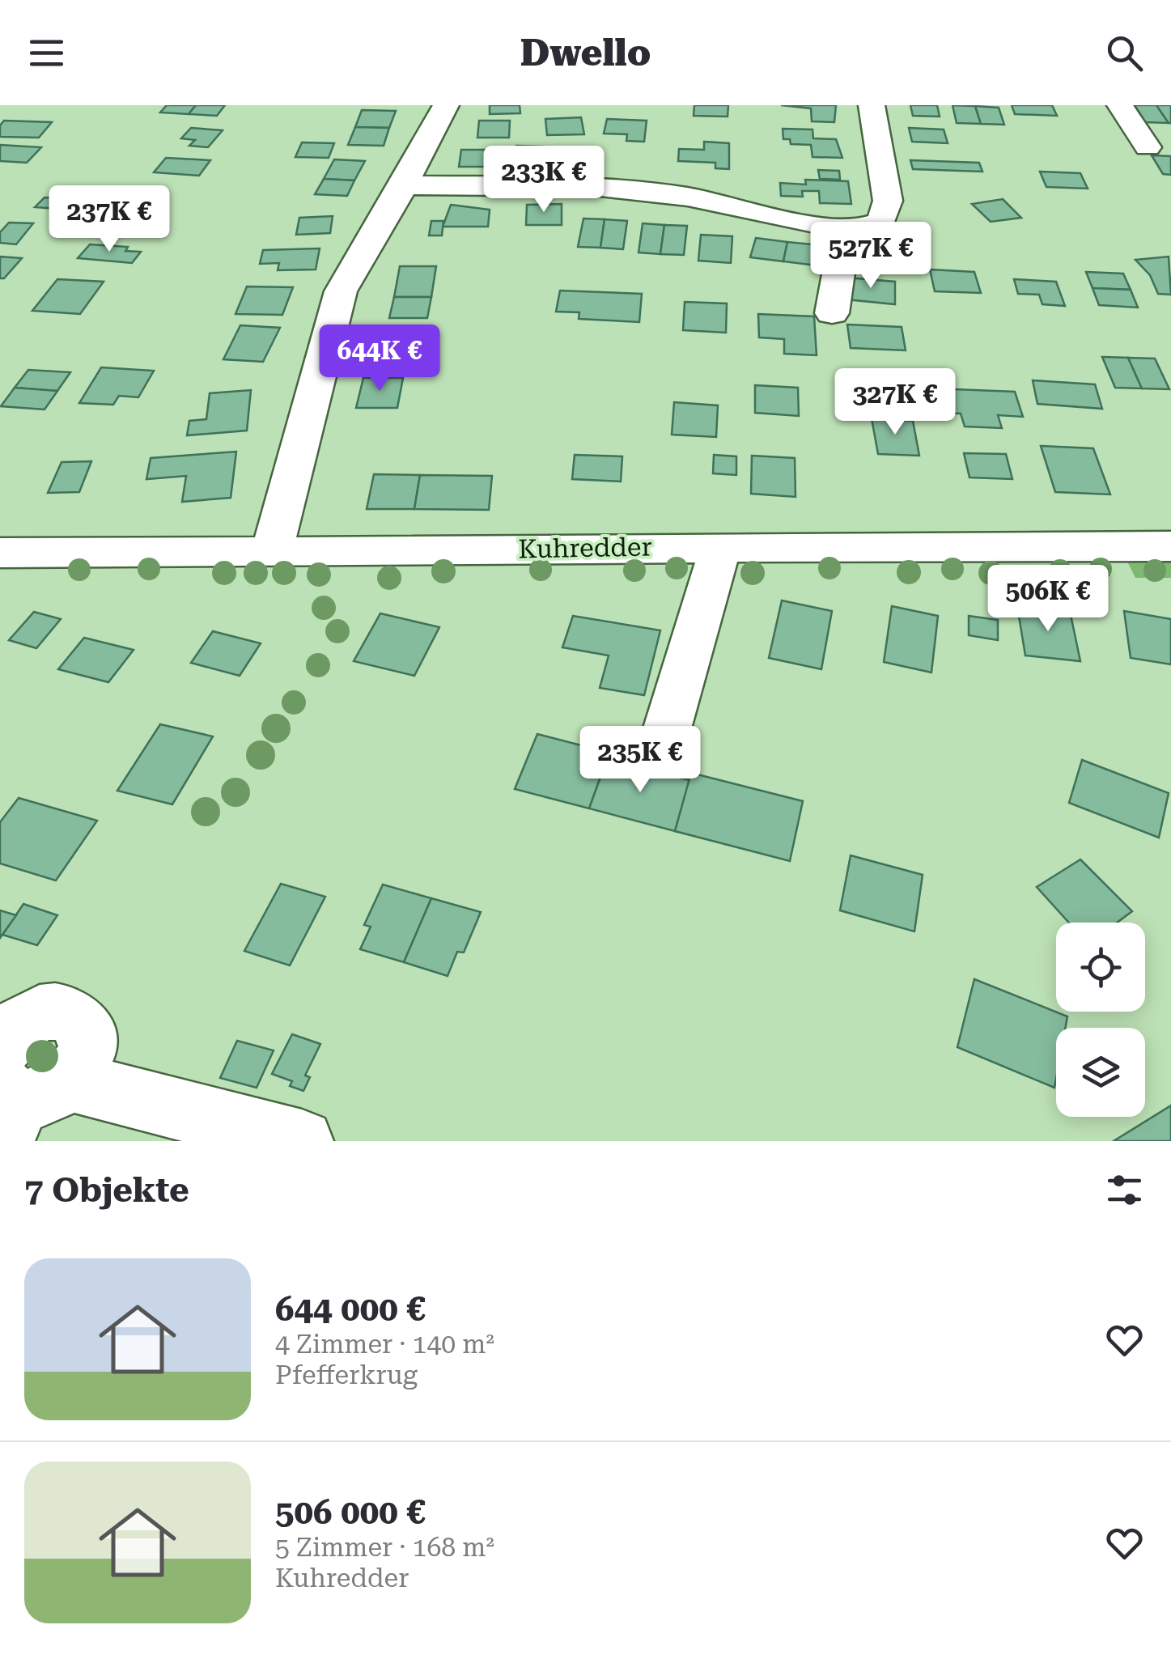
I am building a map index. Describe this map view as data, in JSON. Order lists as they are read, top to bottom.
{
  "streets": {
    "street": ["Kuhredder"]
  },
  "page": {
    "header": "Dwello",
    "price": [
      "233K €",
      "237K €",
      "527K €",
      "644K €",
      "327K €",
      "506K €",
      "235K €"
    ],
    "heading": "7 Objekte",
    "list": [
      {
        "name": "644 000 €",
        "note": "4 Zimmer · 140 m² · Pfefferkrug"
      },
      {
        "name": "506 000 €",
        "note": "5 Zimmer · 168 m² · Kuhredder"
      }
    ]
  }
}
